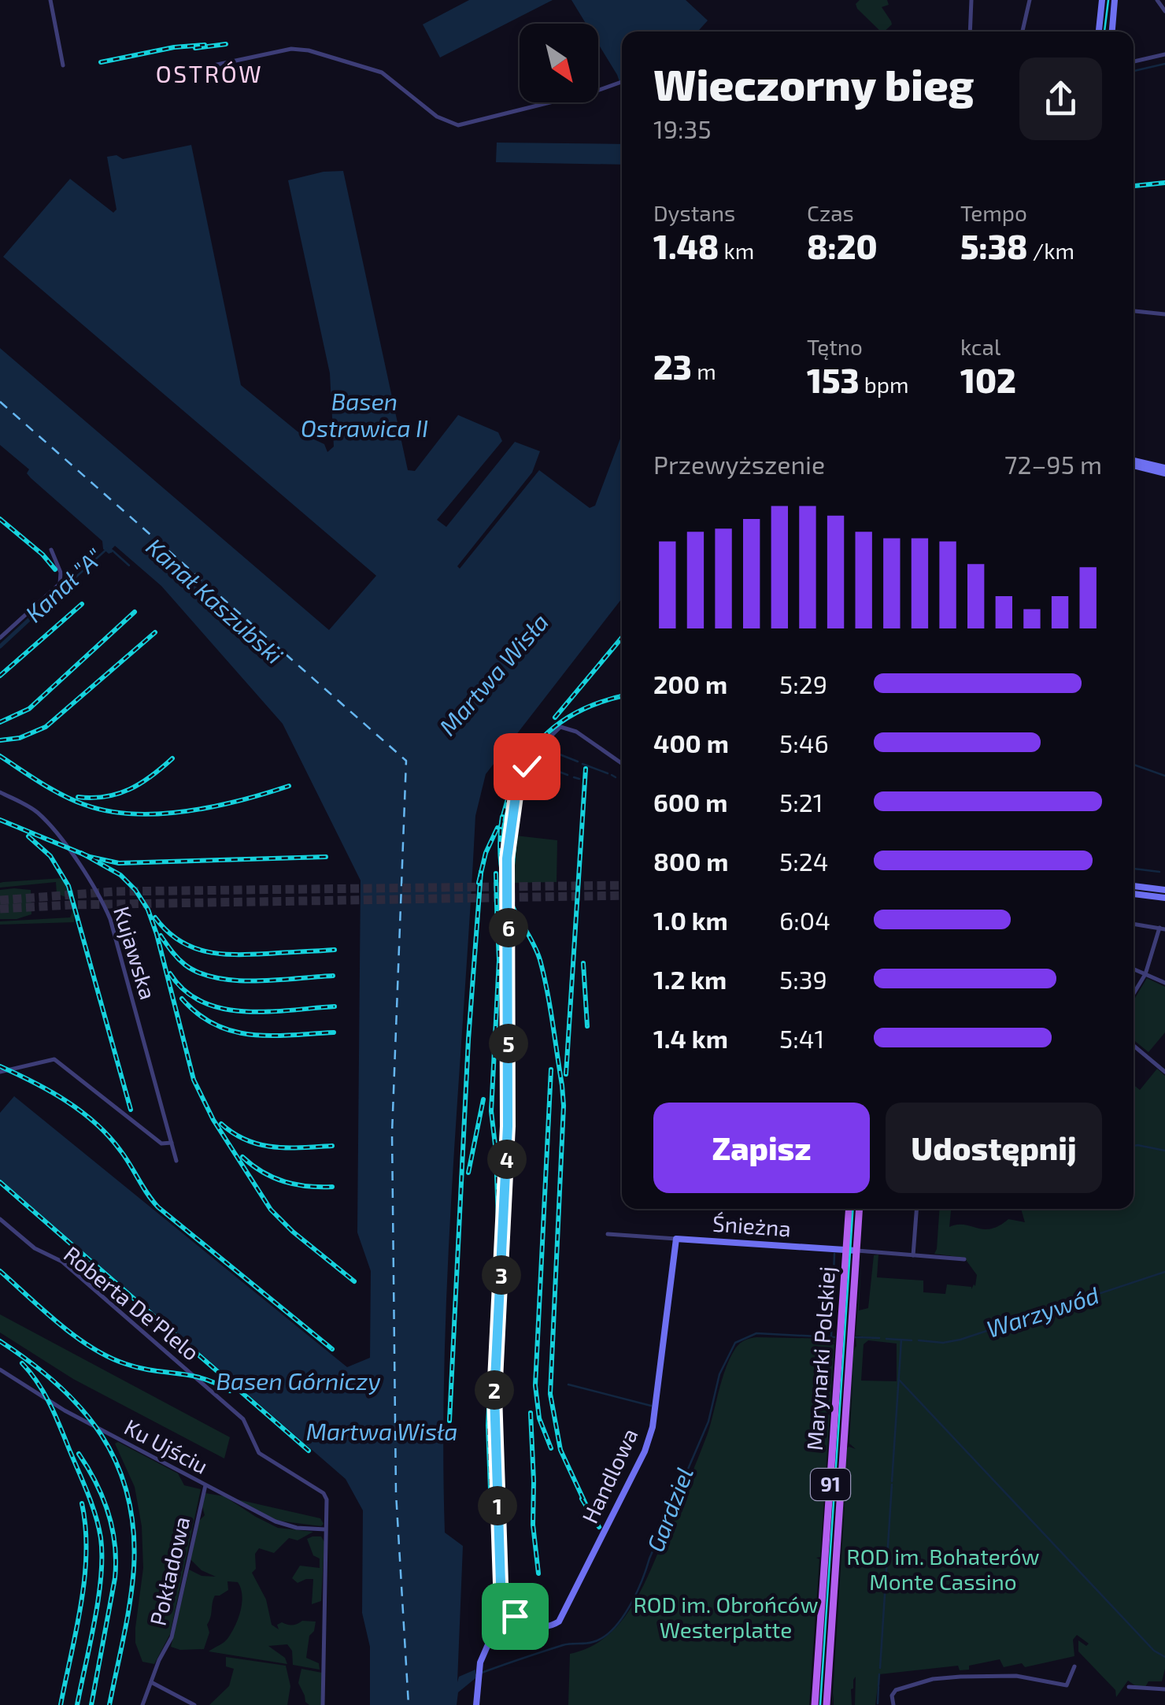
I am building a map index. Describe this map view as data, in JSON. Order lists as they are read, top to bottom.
{
  "streets": {
    "main road": ["Marynarki Polskiej", "91"],
    "street": [
      "Kujawska",
      "Śnieżna",
      "Roberta De'Plelo",
      "Ku Ujściu",
      "Handlowa",
      "Pokładowa"
    ]
  },
  "crossings": [
    ["Śnieżna", "Marynarki Polskiej"],
    ["Śnieżna", "Handlowa"],
    ["Roberta De'Plelo", "Ku Ujściu"],
    ["Ku Ujściu", "Pokładowa"]
  ],
  "districts": ["OSTRÓW"],
  "water": [
    "Basen Ostrawica II",
    "Kanał \"A\"",
    "Kanał Kaszubski",
    "Martwa Wisła",
    "Warzywód",
    "Basen Górniczy",
    "Gardziel"
  ],
  "parks": ["ROD im. Bohaterów Monte Cassino", "ROD im. Obrońców Westerplatte"],
  "north": "bottom right",
  "page": {
    "heading": ["Wieczorny bieg", "19:35"],
    "stats": [
      ["Dystans", "1.48 km"],
      ["Czas", "8:20"],
      ["Tempo", "5:38 /km"],
      ["23 m"],
      ["Tętno", "153 bpm"],
      ["kcal", "102"]
    ],
    "chart": ["Przewyższenie", "72–95 m"],
    "list": [
      {
        "name": "200 m",
        "note": "5:29"
      },
      {
        "name": "400 m",
        "note": "5:46"
      },
      {
        "name": "600 m",
        "note": "5:21"
      },
      {
        "name": "800 m",
        "note": "5:24"
      },
      {
        "name": "1.0 km",
        "note": "6:04"
      },
      {
        "name": "1.2 km",
        "note": "5:39"
      },
      {
        "name": "1.4 km",
        "note": "5:41"
      }
    ],
    "pins": [
      "6",
      "5",
      "4",
      "3",
      "2",
      "1"
    ],
    "buttons": ["Zapisz", "Udostępnij"]
  }
}
